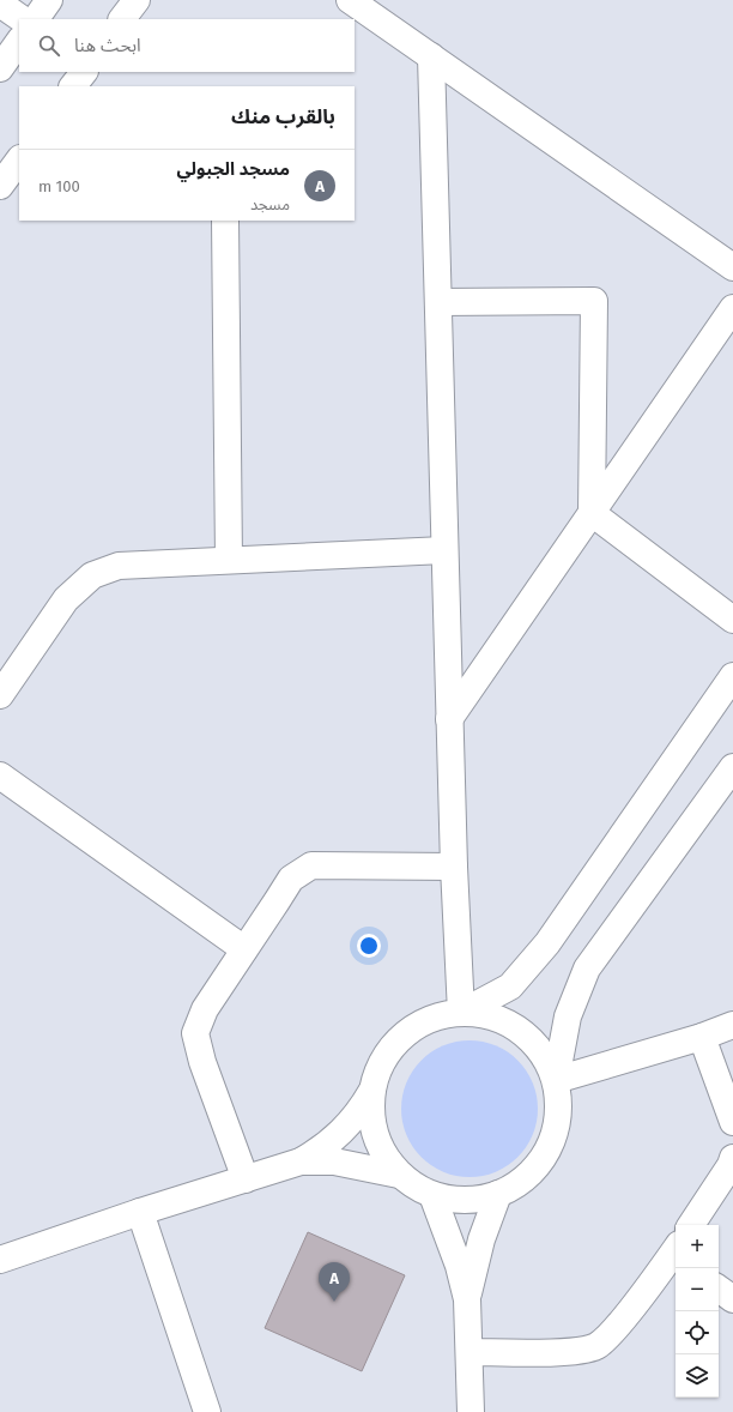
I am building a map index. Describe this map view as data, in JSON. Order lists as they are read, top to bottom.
{
  "page": {
    "search": "ابحث هنا",
    "heading": "بالقرب منك",
    "list": [
      {
        "mark": "A",
        "name": "مسجد الجبولي",
        "note": "مسجد",
        "value": "100 m"
      }
    ],
    "map_buttons": ["+", "−"],
    "pins": "A"
  }
}
